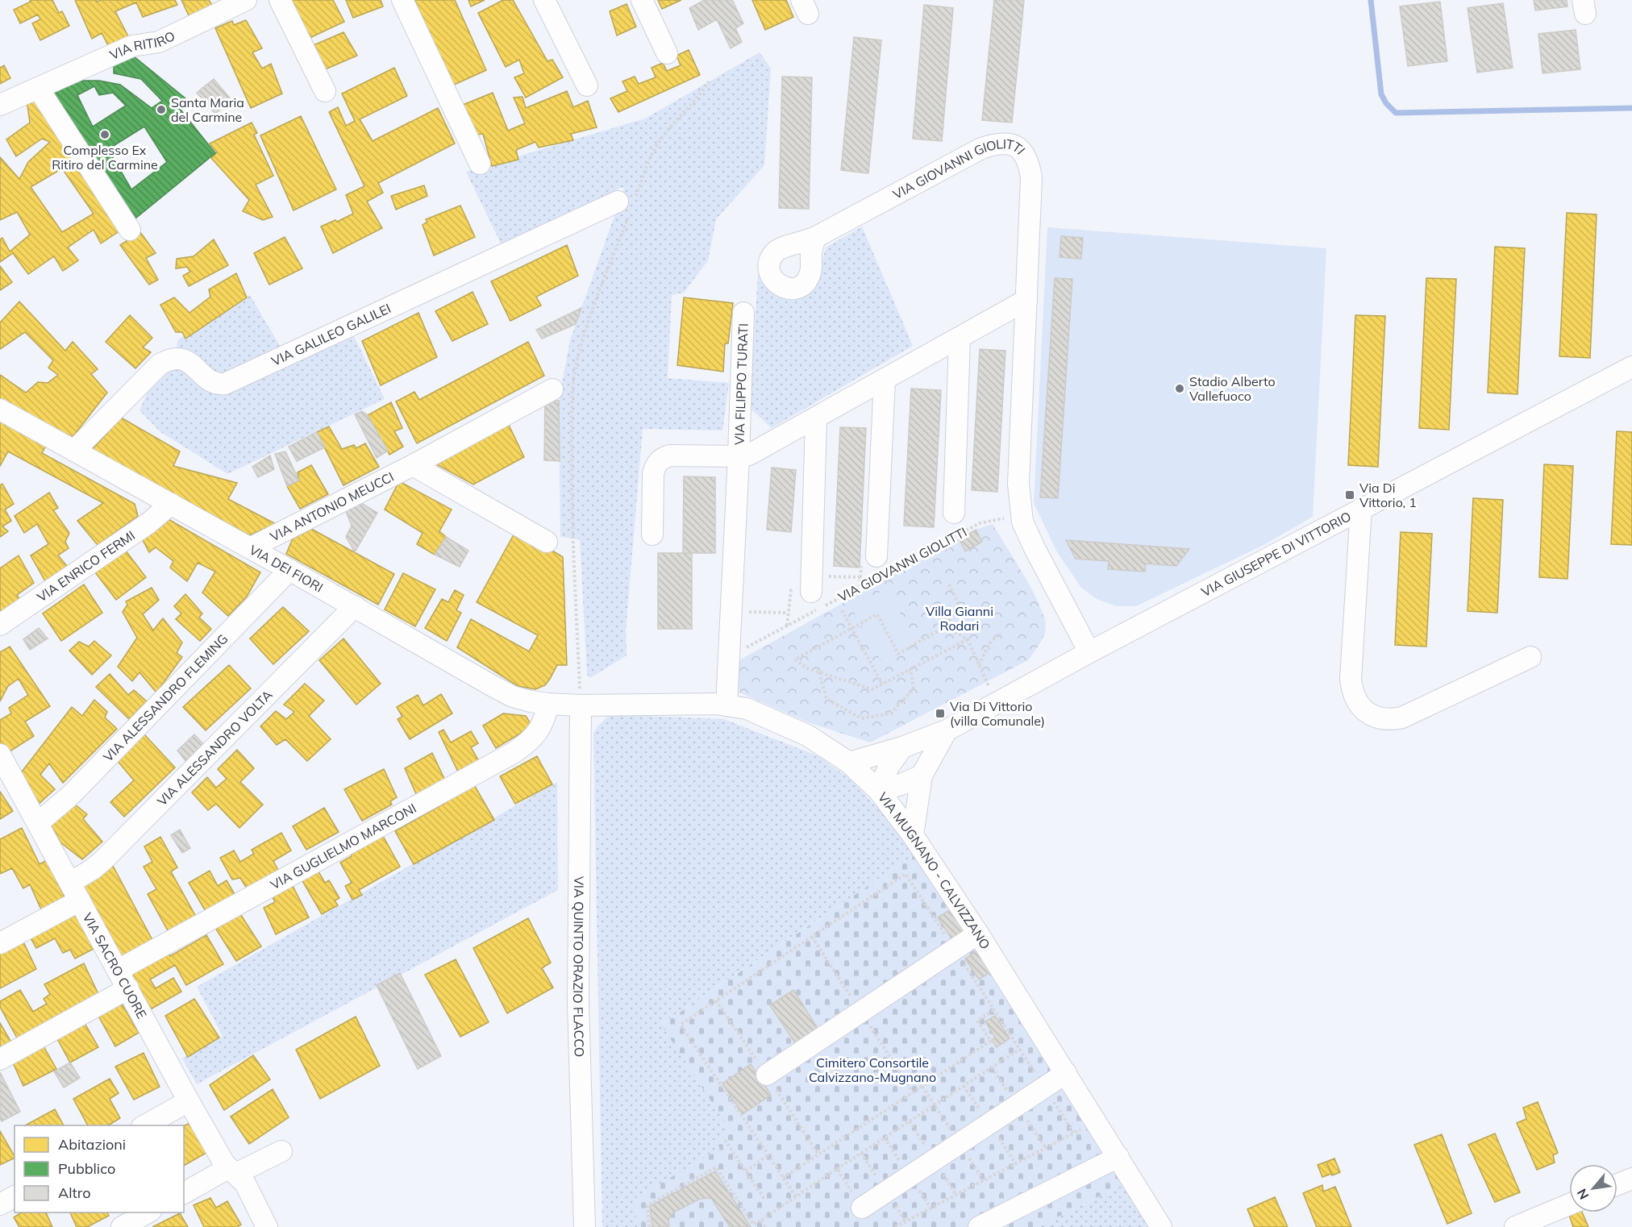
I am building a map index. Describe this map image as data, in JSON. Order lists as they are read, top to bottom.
{
  "streets": {
    "street": [
      "VIA RITIRO",
      "VIA GIOVANNI GIOLITTI",
      "VIA GALILEO GALILEI",
      "VIA FILIPPO TURATI",
      "VIA ANTONIO MEUCCI",
      "VIA GIUSEPPE DI VITTORIO",
      "VIA ENRICO FERMI",
      "VIA DEI FIORI",
      "VIA ALESSANDRO FLEMING",
      "VIA ALESSANDRO VOLTA",
      "VIA GUGLIELMO MARCONI",
      "VIA MUGNANO - CALVIZZANO",
      "VIA SACRO CUORE",
      "VIA QUINTO ORAZIO FLACCO"
    ]
  },
  "crossings": [
    ["VIA GIOVANNI GIOLITTI", "VIA FILIPPO TURATI"],
    ["VIA GIOVANNI GIOLITTI", "VIA GIUSEPPE DI VITTORIO"],
    ["VIA GALILEO GALILEI", "VIA DEI FIORI"],
    ["VIA FILIPPO TURATI", "VIA MUGNANO - CALVIZZANO"],
    ["VIA ANTONIO MEUCCI", "VIA DEI FIORI"],
    ["VIA GIUSEPPE DI VITTORIO", "VIA MUGNANO - CALVIZZANO"],
    ["VIA ENRICO FERMI", "VIA DEI FIORI"],
    ["VIA DEI FIORI", "VIA ALESSANDRO FLEMING"],
    ["VIA DEI FIORI", "VIA ALESSANDRO VOLTA"],
    ["VIA DEI FIORI", "VIA GUGLIELMO MARCONI"],
    ["VIA DEI FIORI", "VIA MUGNANO - CALVIZZANO"],
    ["VIA DEI FIORI", "VIA QUINTO ORAZIO FLACCO"],
    ["VIA ALESSANDRO FLEMING", "VIA SACRO CUORE"],
    ["VIA ALESSANDRO VOLTA", "VIA SACRO CUORE"],
    ["VIA GUGLIELMO MARCONI", "VIA SACRO CUORE"],
    ["VIA MUGNANO - CALVIZZANO", "VIA QUINTO ORAZIO FLACCO"]
  ],
  "parks": ["Villa Gianni Rodari", "Cimitero Consortile Calvizzano-Mugnano"],
  "places": {
    "other": ["Santa Maria del Carmine", "Complesso Ex Ritiro del Carmine", "Stadio Alberto Vallefuoco"],
    "transit": ["Via Di Vittorio, 1", "Via Di Vittorio (villa Comunale)"]
  },
  "legend": ["Abitazioni", "Pubblico", "Altro"],
  "north": "bottom left"
}
